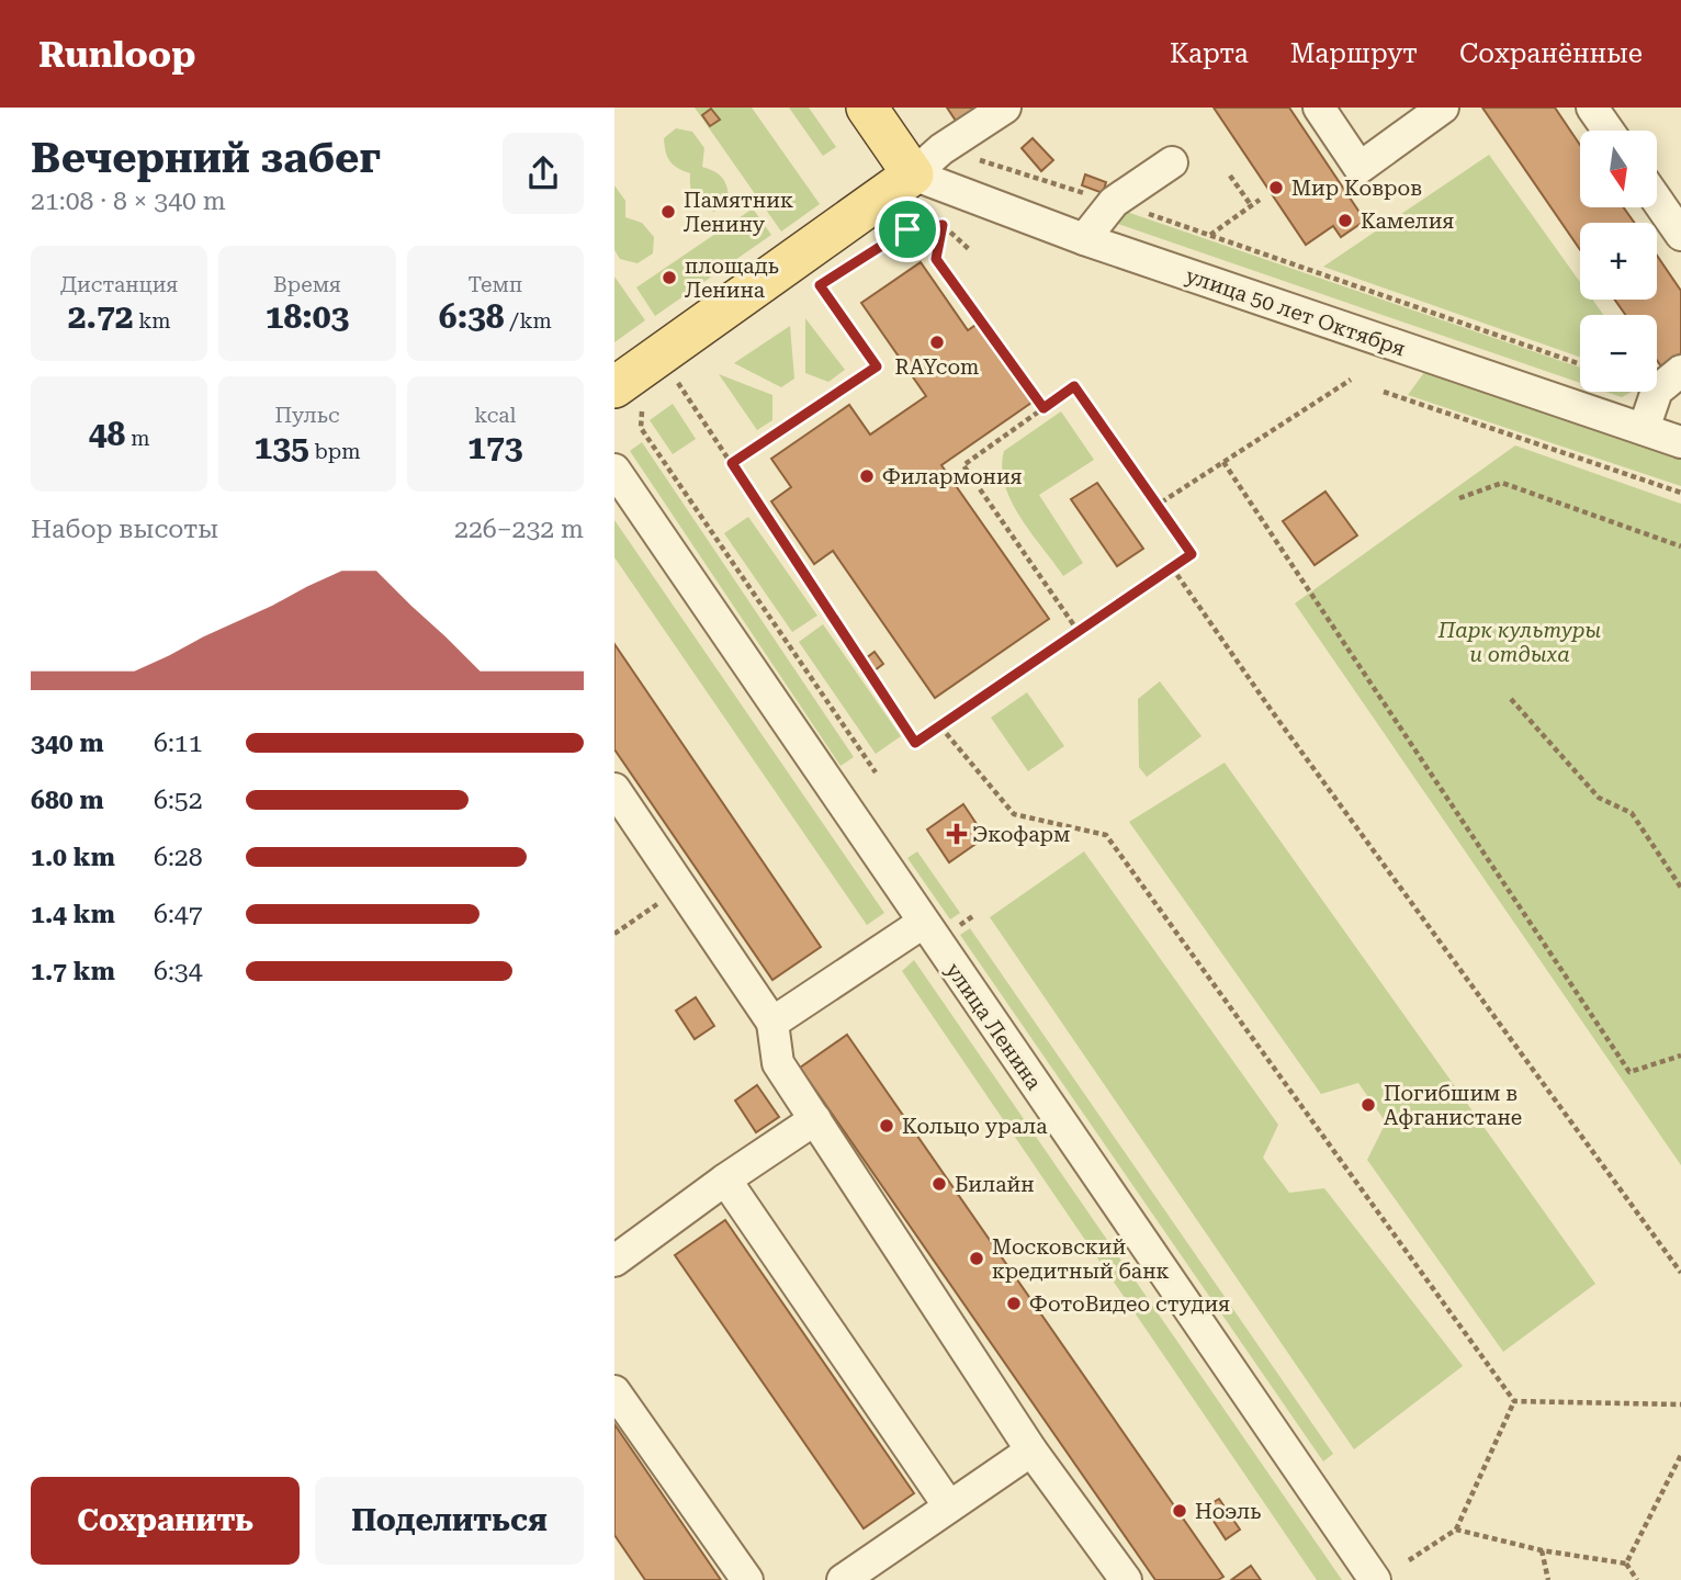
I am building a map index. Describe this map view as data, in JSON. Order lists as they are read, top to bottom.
{
  "streets": {
    "street": ["улица 50 лет Октября", "улица Ленина"]
  },
  "parks": ["Парк культуры и отдыха"],
  "places": {
    "other": [
      "Мир Ковров",
      "Памятник Ленину",
      "Камелия",
      "площадь Ленина",
      "RAYcom",
      "Филармония",
      "Погибшим в Афганистане",
      "Кольцо урала",
      "Билайн",
      "Московский кредитный банк",
      "ФотоВидео студия",
      "Ноэль"
    ],
    "health": ["Экофарм"]
  },
  "north": "bottom",
  "page": {
    "header": "Runloop",
    "nav": ["Карта", "Маршрут", "Сохранённые"],
    "heading": ["Вечерний забег", "21:08 · 8 × 340 m"],
    "map_buttons": ["+", "−"],
    "stats": [
      ["Дистанция", "2.72 km"],
      ["Время", "18:03"],
      ["Темп", "6:38 /km"],
      ["48 m"],
      ["Пульс", "135 bpm"],
      ["kcal", "173"]
    ],
    "chart": ["Набор высоты", "226–232 m"],
    "list": [
      {
        "name": "340 m",
        "note": "6:11"
      },
      {
        "name": "680 m",
        "note": "6:52"
      },
      {
        "name": "1.0 km",
        "note": "6:28"
      },
      {
        "name": "1.4 km",
        "note": "6:47"
      },
      {
        "name": "1.7 km",
        "note": "6:34"
      }
    ],
    "buttons": ["Сохранить", "Поделиться"]
  }
}
